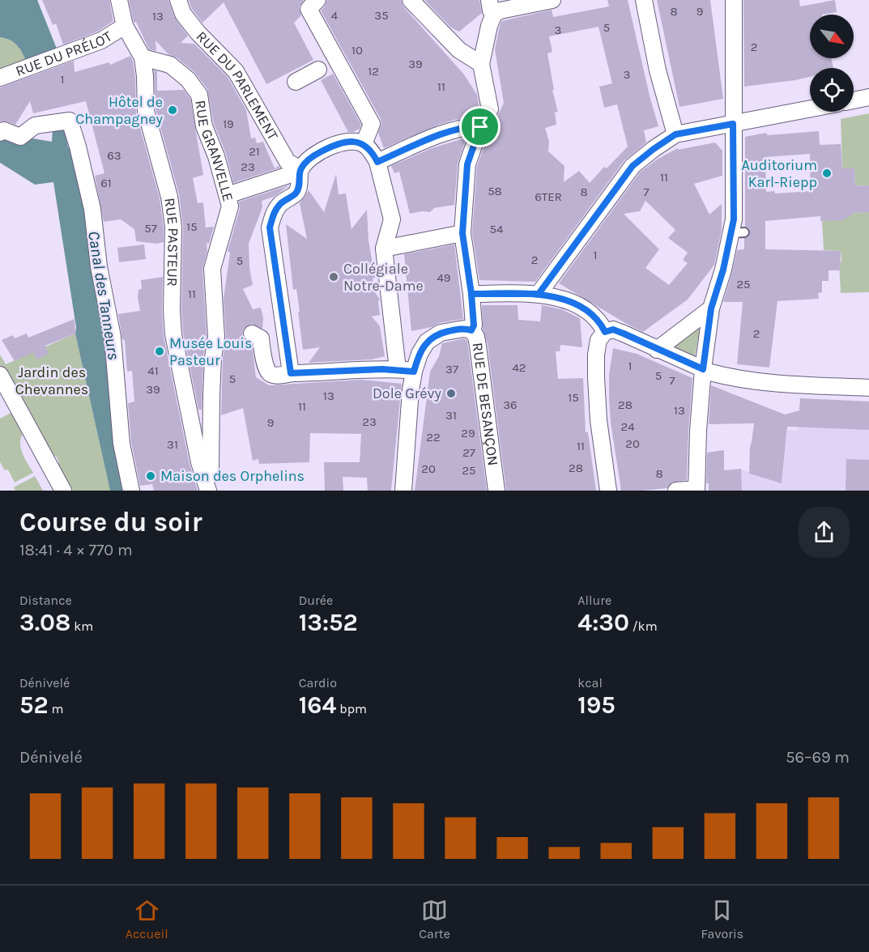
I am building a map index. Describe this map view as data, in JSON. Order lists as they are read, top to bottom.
{
  "streets": {
    "street": [
      "RUE DU PRÉLOT",
      "RUE DU PARLEMENT",
      "RUE GRANVELLE",
      "RUE PASTEUR",
      "RUE DE BESANÇON"
    ]
  },
  "crossings": [
    ["RUE DU PRÉLOT", "RUE PASTEUR"],
    ["RUE GRANVELLE", "RUE PASTEUR"]
  ],
  "water": ["Canal des Tanneurs"],
  "parks": ["Jardin des Chevannes"],
  "places": [
    "Hôtel de Champagney",
    "Auditorium Karl-Riepp",
    "Collégiale Notre-Dame",
    "Musée Louis Pasteur",
    "Dole Grévy",
    "Maison des Orphelins"
  ],
  "house_numbers": [
    "8",
    "9",
    "4",
    "35",
    "13",
    "5",
    "3",
    "2",
    "10",
    "39",
    "12",
    "3",
    "1",
    "11",
    "19",
    "21",
    "63",
    "23",
    "11",
    "61",
    "58",
    "8",
    "7",
    "6TER",
    "15",
    "57",
    "54",
    "1",
    "2",
    "5",
    "49",
    "25",
    "11",
    "2",
    "1",
    "42",
    "37",
    "41",
    "5",
    "5",
    "7",
    "39",
    "13",
    "15",
    "36",
    "28",
    "11",
    "13",
    "31",
    "23",
    "9",
    "24",
    "29",
    "22",
    "20",
    "31",
    "11",
    "27",
    "28",
    "20",
    "25",
    "8"
  ],
  "north": "bottom right",
  "page": {
    "heading": ["Course du soir", "18:41 · 4 × 770 m"],
    "stats": [
      ["Distance", "3.08 km"],
      ["Durée", "13:52"],
      ["Allure", "4:30 /km"],
      ["Dénivelé", "52 m"],
      ["Cardio", "164 bpm"],
      ["kcal", "195"]
    ],
    "chart": ["Dénivelé", "56–69 m"],
    "tabs": ["Accueil", "Carte", "Favoris"]
  }
}
